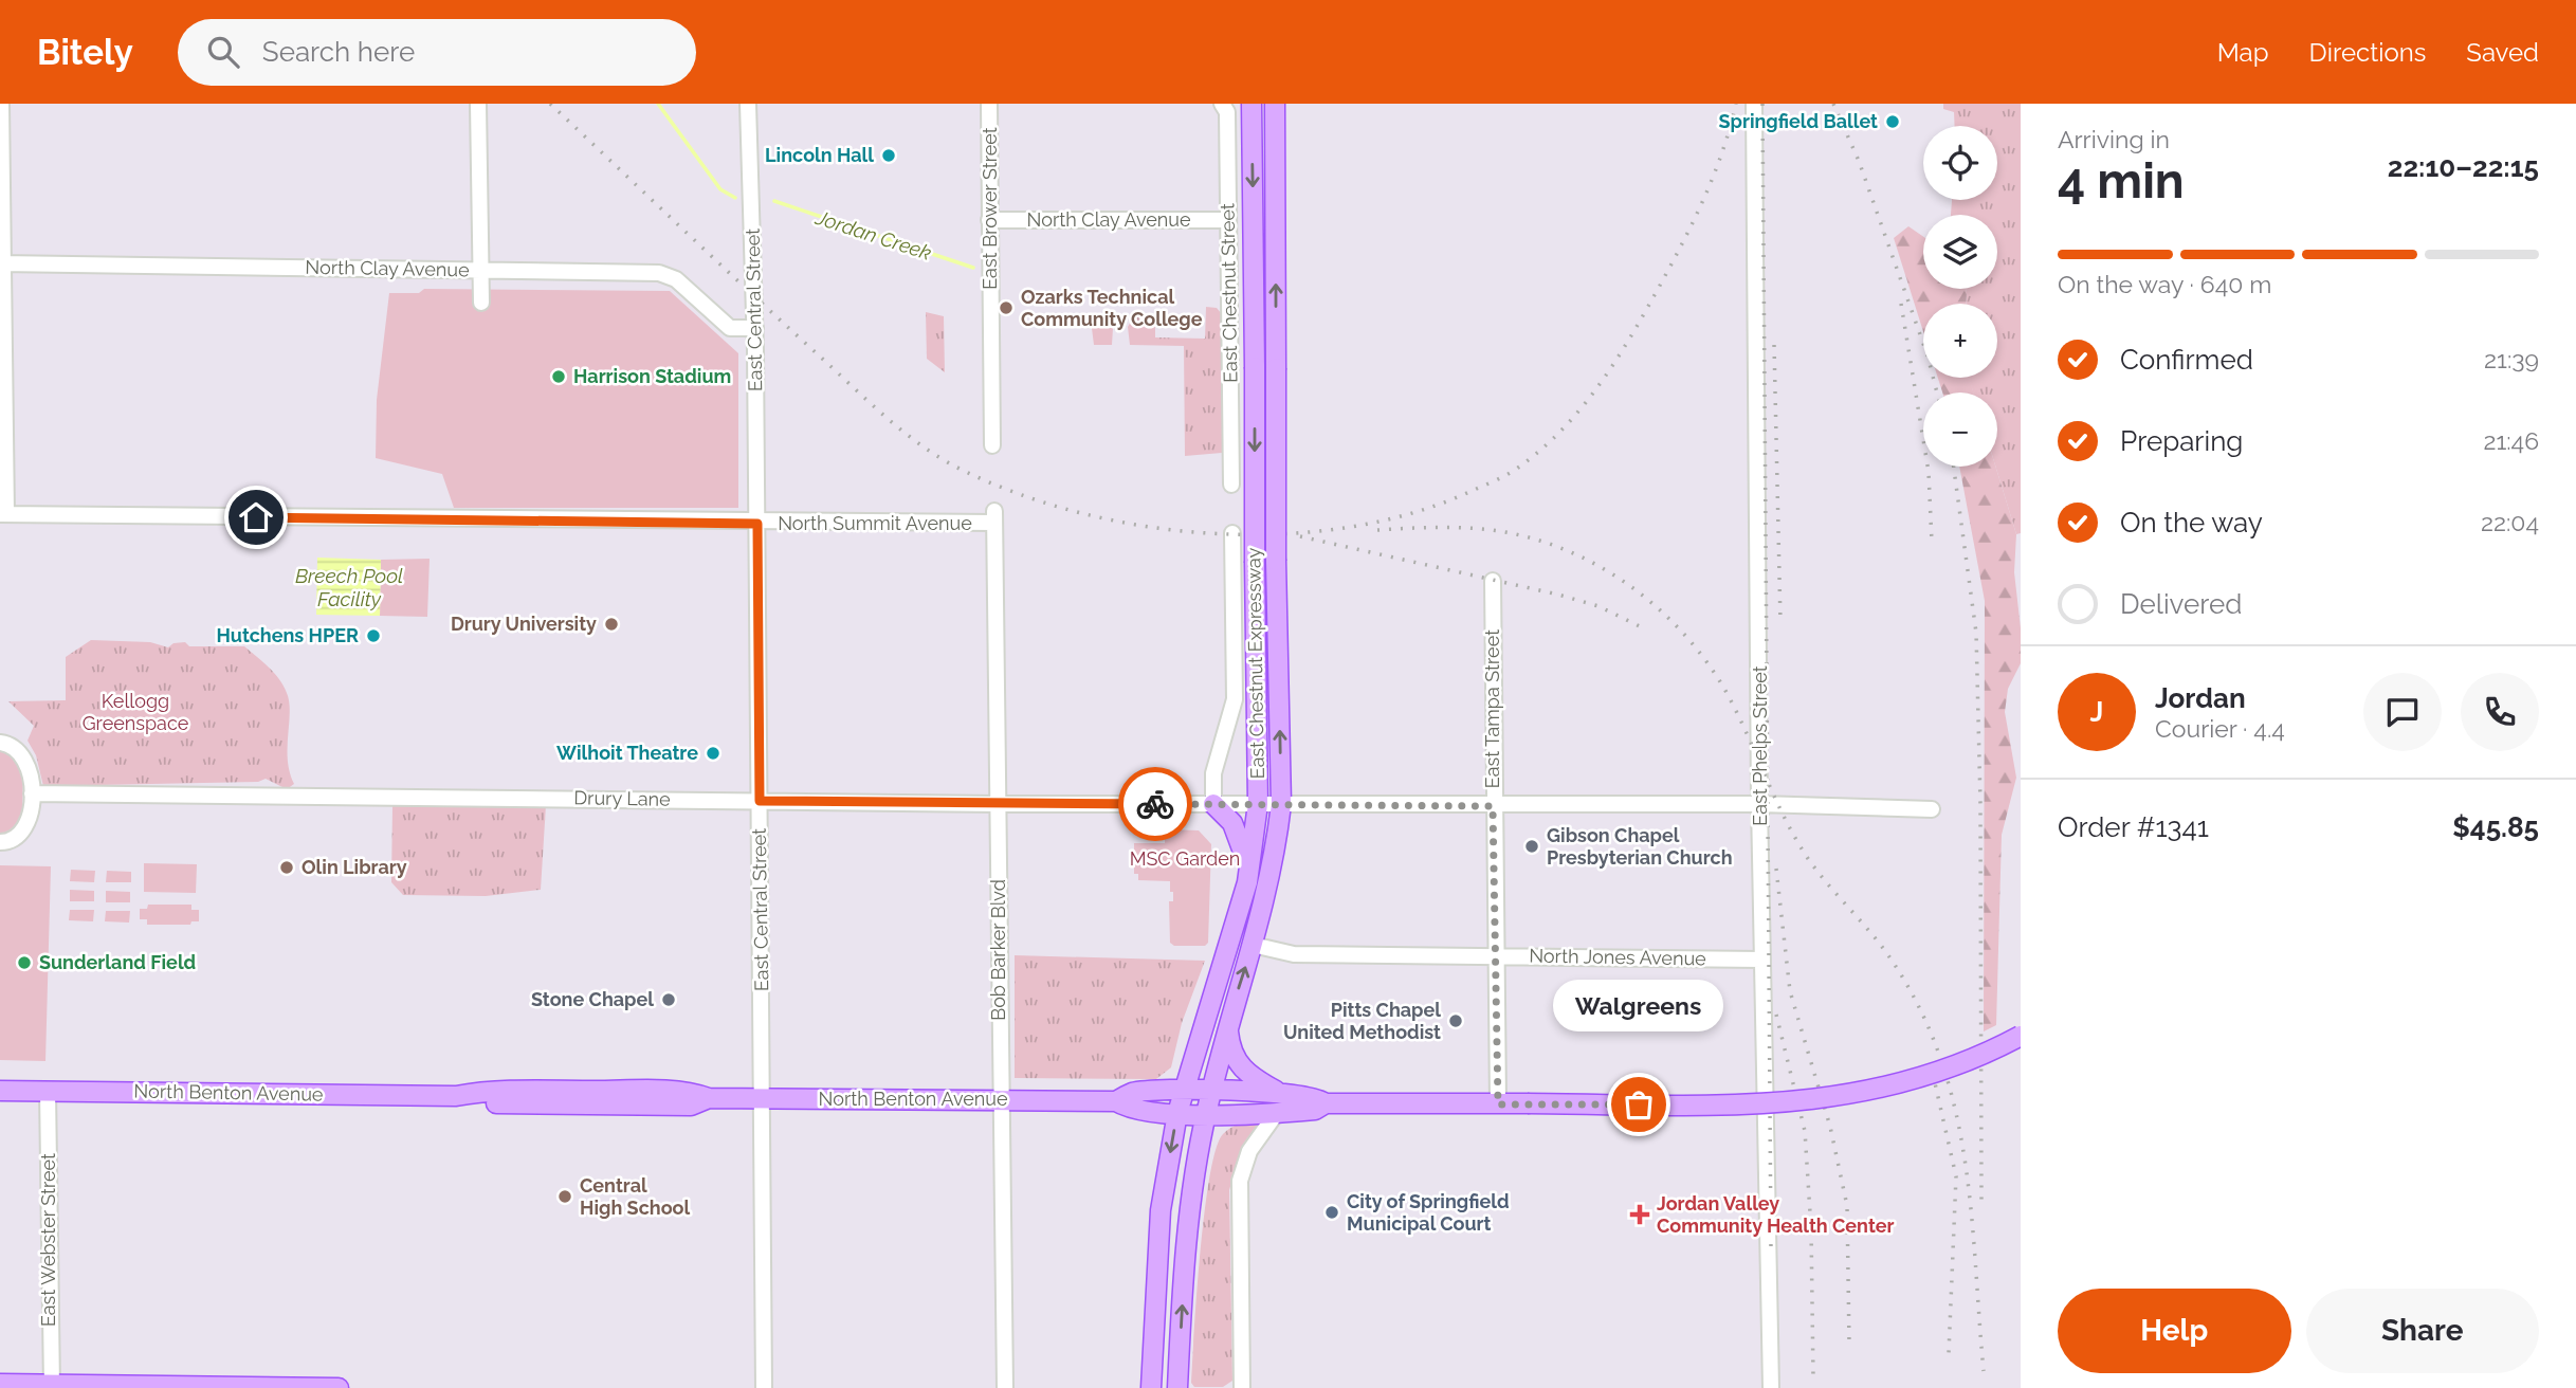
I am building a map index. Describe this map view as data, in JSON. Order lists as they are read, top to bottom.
{
  "streets": {
    "main road": ["East Chestnut Expressway", "North Benton Avenue"],
    "street": [
      "East Brower Street",
      "North Clay Avenue",
      "East Chestnut Street",
      "East Central Street",
      "North Summit Avenue",
      "East Tampa Street",
      "East Phelps Street",
      "Drury Lane",
      "Bob Barker Blvd",
      "North Jones Avenue",
      "East Webster Street"
    ]
  },
  "crossings": [
    ["East Brower Street", "North Clay Avenue"],
    ["North Clay Avenue", "East Chestnut Street"],
    ["North Clay Avenue", "East Central Street"],
    ["East Central Street", "North Summit Avenue"],
    ["East Central Street", "Drury Lane"],
    ["East Central Street", "North Benton Avenue"],
    ["North Summit Avenue", "Bob Barker Blvd"],
    ["East Chestnut Expressway", "Drury Lane"],
    ["East Chestnut Expressway", "North Jones Avenue"],
    ["East Chestnut Expressway", "North Benton Avenue"],
    ["East Tampa Street", "Drury Lane"],
    ["East Tampa Street", "North Jones Avenue"],
    ["East Tampa Street", "North Benton Avenue"],
    ["East Phelps Street", "Drury Lane"],
    ["East Phelps Street", "North Jones Avenue"],
    ["Drury Lane", "Bob Barker Blvd"],
    ["Bob Barker Blvd", "North Benton Avenue"],
    ["North Benton Avenue", "East Webster Street"]
  ],
  "water": ["Jordan Creek", "Breech Pool Facility"],
  "parks": ["Kellogg Greenspace", "MSC Garden"],
  "places": {
    "other": [
      "Springfield Ballet",
      "Lincoln Hall",
      "Ozarks Technical Community College",
      "Harrison Stadium",
      "Drury University",
      "Hutchens HPER",
      "Wilhoit Theatre",
      "Gibson Chapel Presbyterian Church",
      "Olin Library",
      "Sunderland Field",
      "Stone Chapel",
      "Pitts Chapel United Methodist",
      "Walgreens",
      "Central High School",
      "City of Springfield Municipal Court"
    ],
    "health": ["Jordan Valley Community Health Center"]
  },
  "page": {
    "header": "Bitely",
    "search": "Search here",
    "nav": ["Map", "Directions", "Saved"],
    "heading": ["4 min", "Arriving in", "22:10–22:15"],
    "panel": [
      "Jordan",
      "Courier · 4.4",
      "Order #1341",
      "$45.85"
    ],
    "map_buttons": ["+", "−"],
    "bar": "On the way · 640 m",
    "list": [
      ["Confirmed", "21:39"],
      ["Preparing", "21:46"],
      ["On the way", "22:04"],
      "Delivered"
    ],
    "round": "J",
    "bubble": "Walgreens",
    "buttons": ["Help", "Share"]
  }
}
